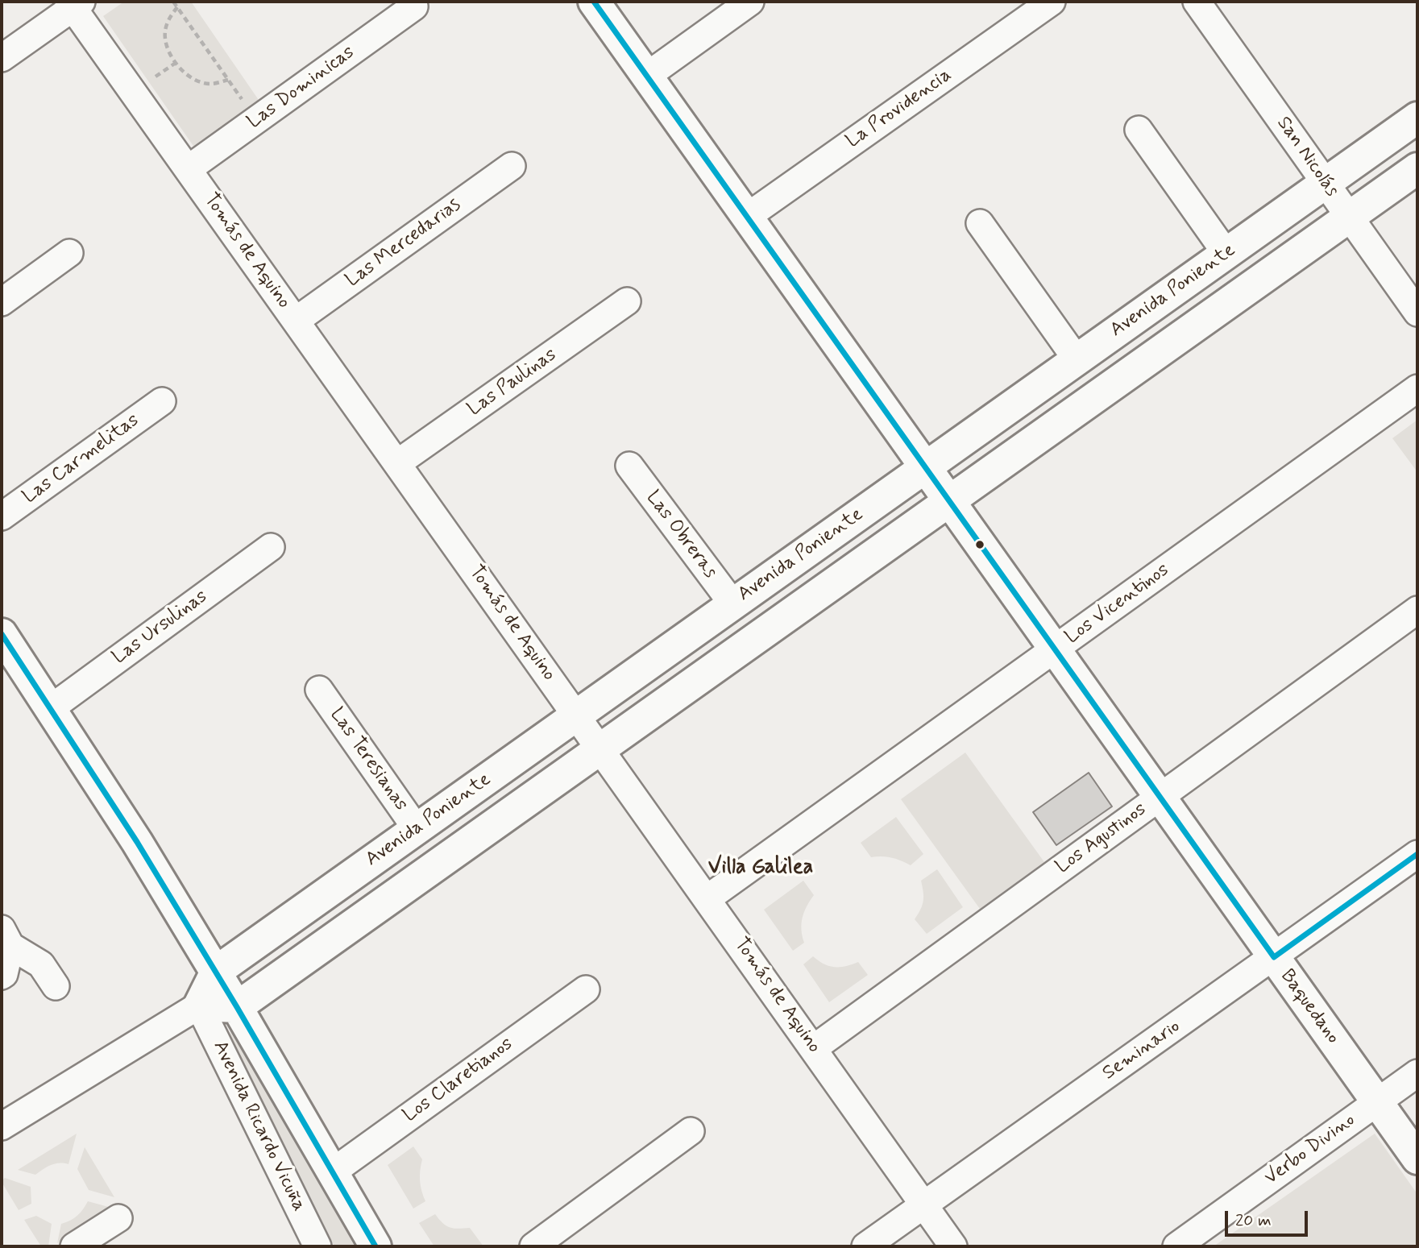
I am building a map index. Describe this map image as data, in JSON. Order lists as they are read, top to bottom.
{
  "streets": {
    "street": [
      "Las Dominicas",
      "La Providencia",
      "San Nicolás",
      "Las Mercedarias",
      "Tomás de Aquino",
      "Avenida Poniente",
      "Las Paulinas",
      "Las Carmelitas",
      "Las Obreras",
      "Los Vicentinos",
      "Las Ursulinas",
      "Las Teresianas",
      "Los Agustinos",
      "Baquedano",
      "Seminario",
      "Los Claretianos",
      "Avenida Ricardo Vicuña",
      "Verbo Divino"
    ]
  },
  "crossings": [
    ["Las Dominicas", "Tomás de Aquino"],
    ["La Providencia", "Baquedano"],
    ["San Nicolás", "Avenida Poniente"],
    ["Las Mercedarias", "Tomás de Aquino"],
    ["Tomás de Aquino", "Avenida Poniente"],
    ["Tomás de Aquino", "Las Paulinas"],
    ["Tomás de Aquino", "Los Vicentinos"],
    ["Tomás de Aquino", "Los Agustinos"],
    ["Tomás de Aquino", "Seminario"],
    ["Avenida Poniente", "Las Obreras"],
    ["Avenida Poniente", "Las Teresianas"],
    ["Avenida Poniente", "Baquedano"],
    ["Avenida Poniente", "Avenida Ricardo Vicuña"],
    ["Los Vicentinos", "Baquedano"],
    ["Las Ursulinas", "Avenida Ricardo Vicuña"],
    ["Los Agustinos", "Baquedano"],
    ["Baquedano", "Seminario"],
    ["Baquedano", "Verbo Divino"],
    ["Los Claretianos", "Avenida Ricardo Vicuña"]
  ],
  "districts": ["Villa Galilea"],
  "scale_bar": "20 m"
}
